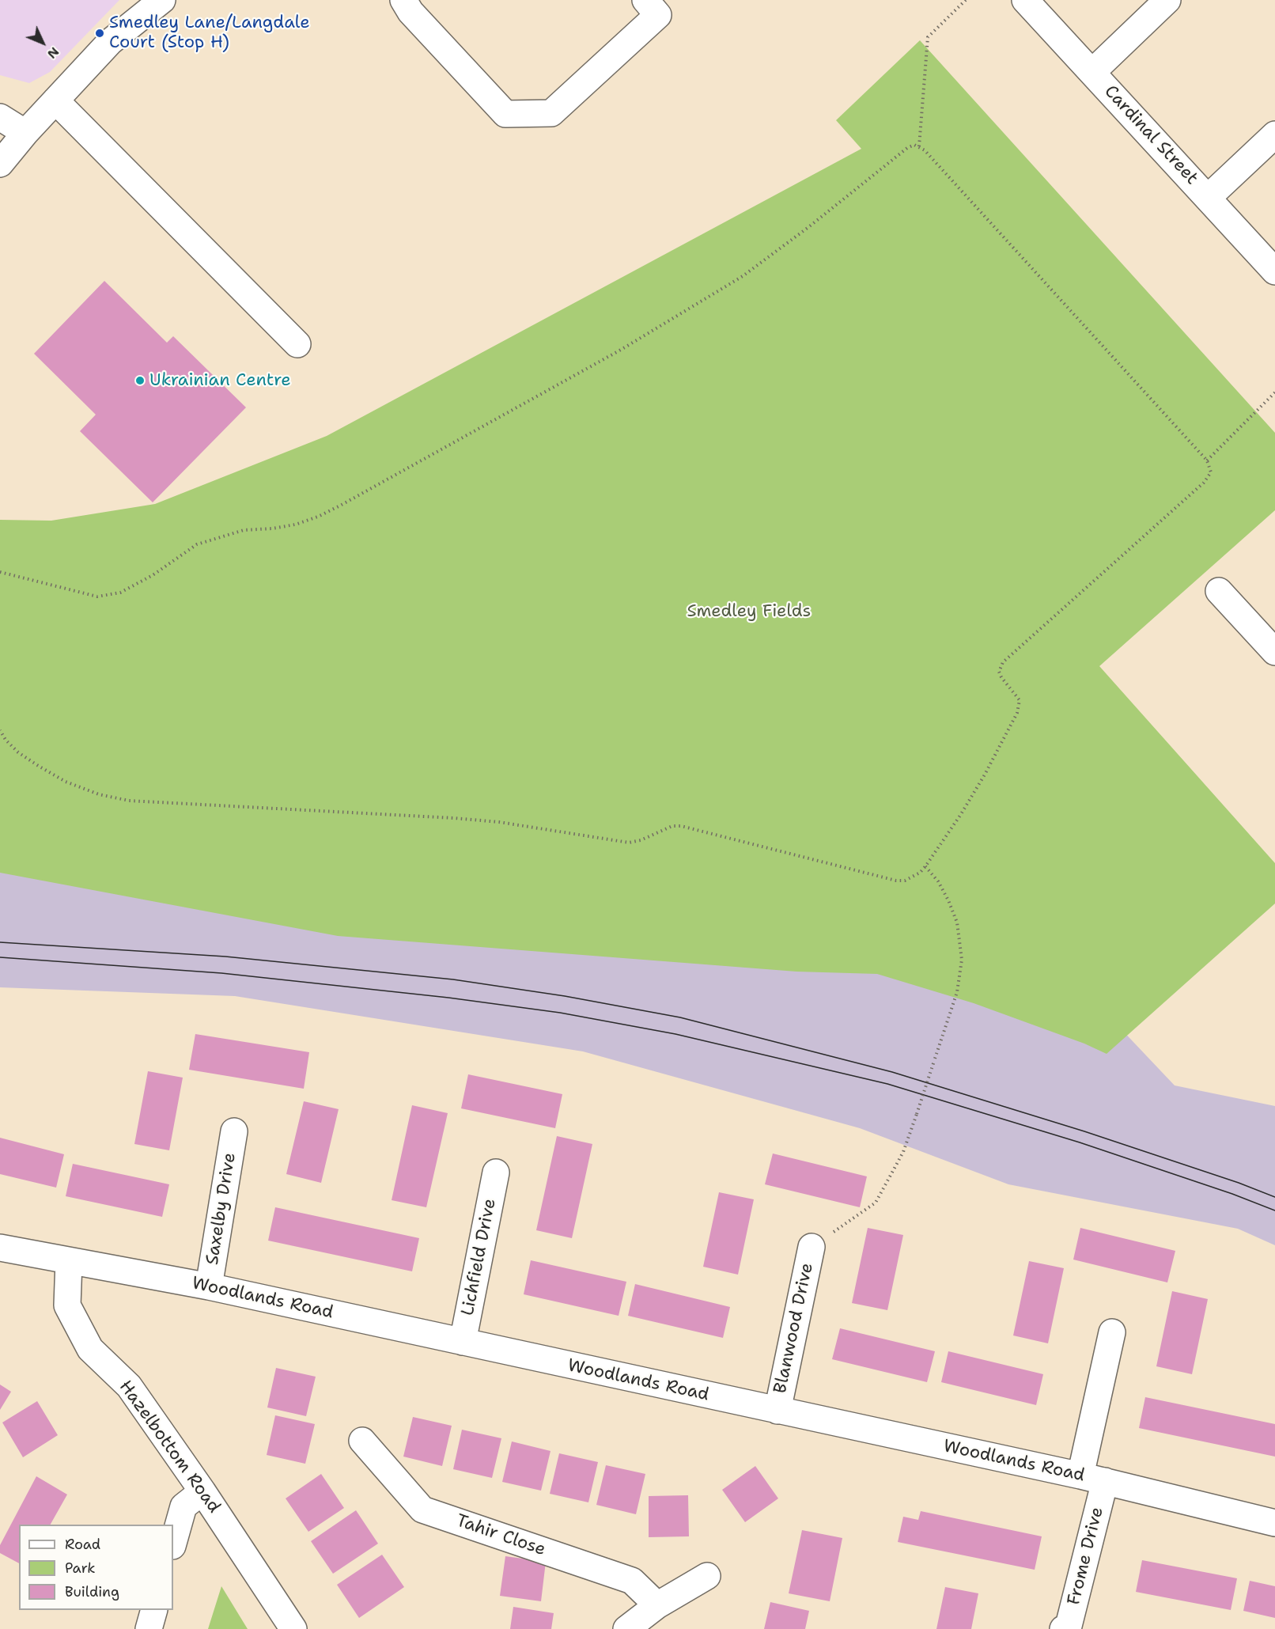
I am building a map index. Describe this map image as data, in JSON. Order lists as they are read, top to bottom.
{
  "streets": {
    "street": [
      "Cardinal Street",
      "Saxelby Drive",
      "Lichfield Drive",
      "Woodlands Road",
      "Blanwood Drive",
      "Hazelbottom Road",
      "Tahir Close",
      "Frome Drive"
    ]
  },
  "crossings": [
    ["Saxelby Drive", "Woodlands Road"],
    ["Lichfield Drive", "Woodlands Road"],
    ["Woodlands Road", "Blanwood Drive"],
    ["Woodlands Road", "Hazelbottom Road"],
    ["Woodlands Road", "Frome Drive"]
  ],
  "parks": ["Smedley Fields"],
  "places": ["Smedley Lane/Langdale Court (Stop H)", "Ukrainian Centre"],
  "legend": ["Road", "Park", "Building"],
  "north": "bottom right"
}
